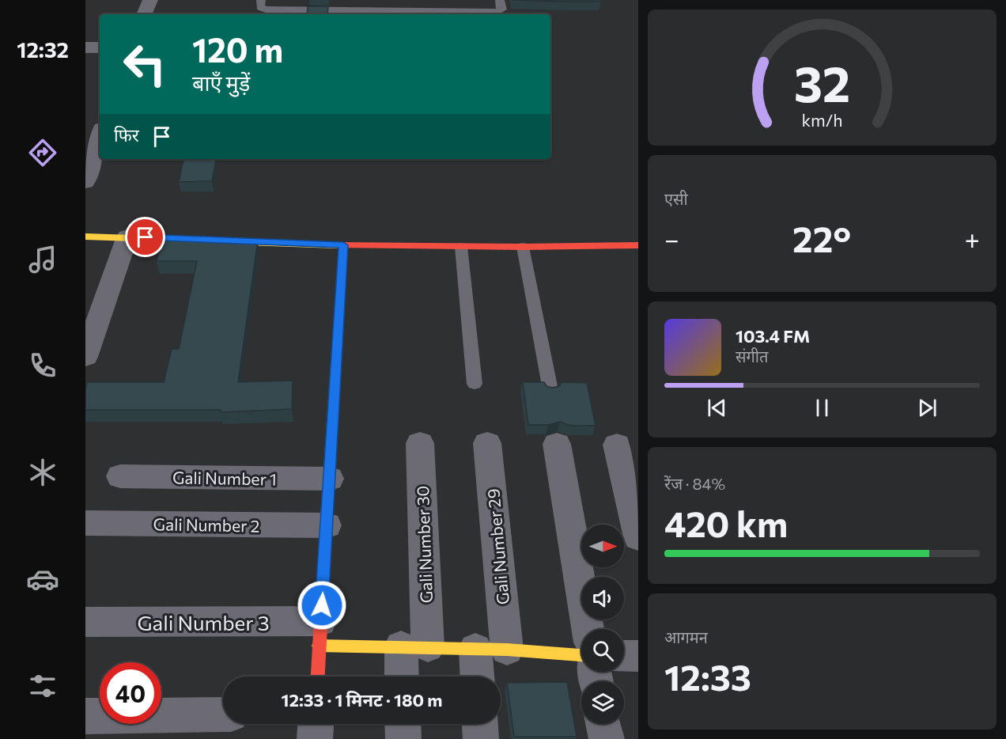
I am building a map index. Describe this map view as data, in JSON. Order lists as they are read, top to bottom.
{
  "streets": {
    "street": [
      "Gali Number 1",
      "Gali Number 2",
      "Gali Number 30",
      "Gali Number 29",
      "Gali Number 3"
    ]
  },
  "north": "right",
  "page": {
    "tabs": "12:32",
    "turn": ["120 m", "बाएँ मुड़ें"],
    "then": "फिर",
    "tile": [
      "एसी",
      ["रेंज · 84%", "420 km"],
      ["आगमन", "12:33"]
    ],
    "heat": ["−", "22°", "+"],
    "song": ["103.4 FM", "संगीत"],
    "limit": "40",
    "trip": "12:33 · 1 मिनट · 180 m",
    "gauge": ["32", "km/h"]
  }
}
